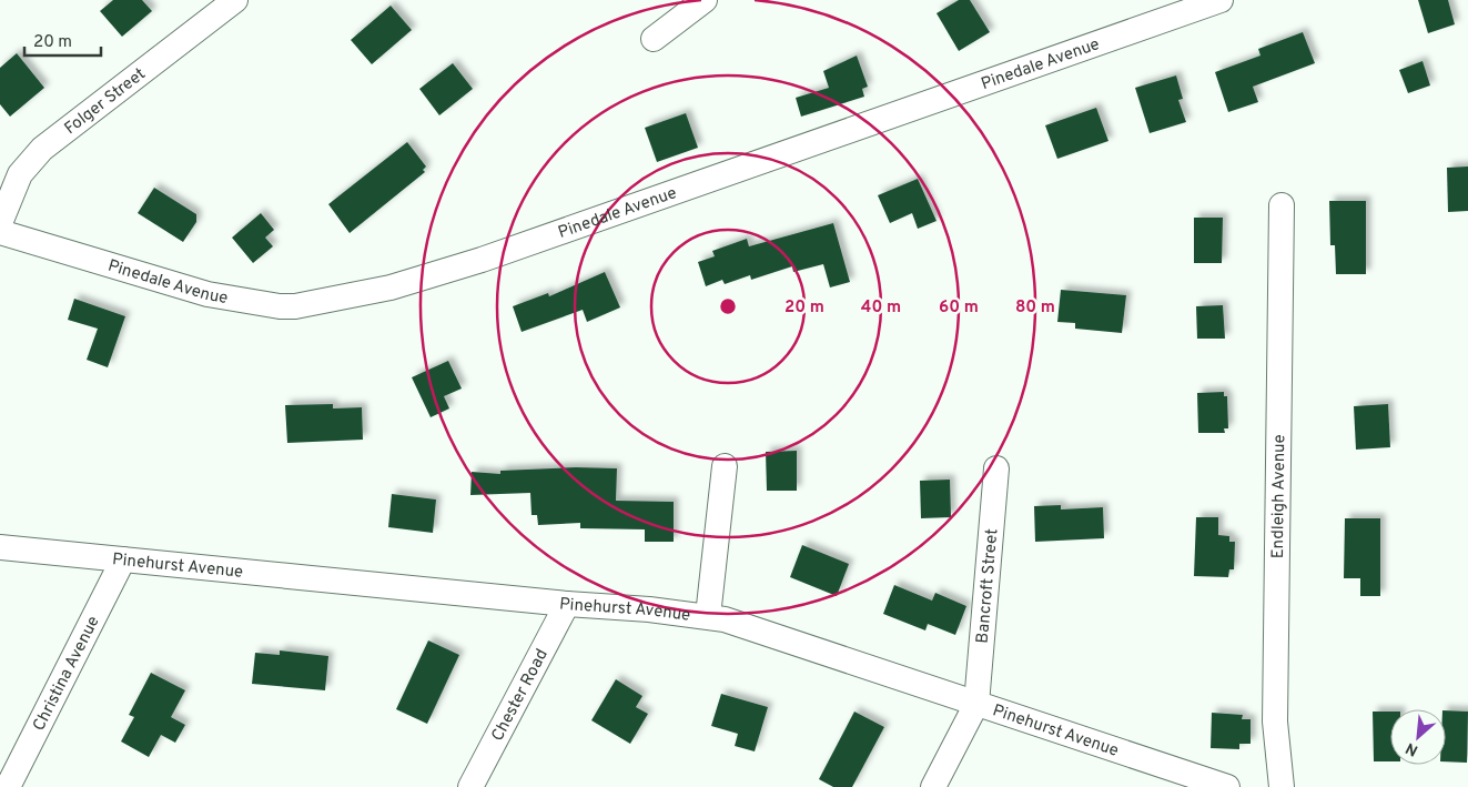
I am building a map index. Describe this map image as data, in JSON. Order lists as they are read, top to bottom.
{
  "streets": {
    "street": [
      "Pinedale Avenue",
      "Folger Street",
      "Endleigh Avenue",
      "Pinehurst Avenue",
      "Bancroft Street",
      "Christina Avenue",
      "Chester Road"
    ]
  },
  "crossings": [
    ["Pinehurst Avenue", "Bancroft Street"],
    ["Pinehurst Avenue", "Christina Avenue"],
    ["Pinehurst Avenue", "Chester Road"]
  ],
  "scale_bar": "20 m",
  "north": "bottom left",
  "rings": [
    "20 m",
    "40 m",
    "60 m",
    "80 m"
  ]
}
